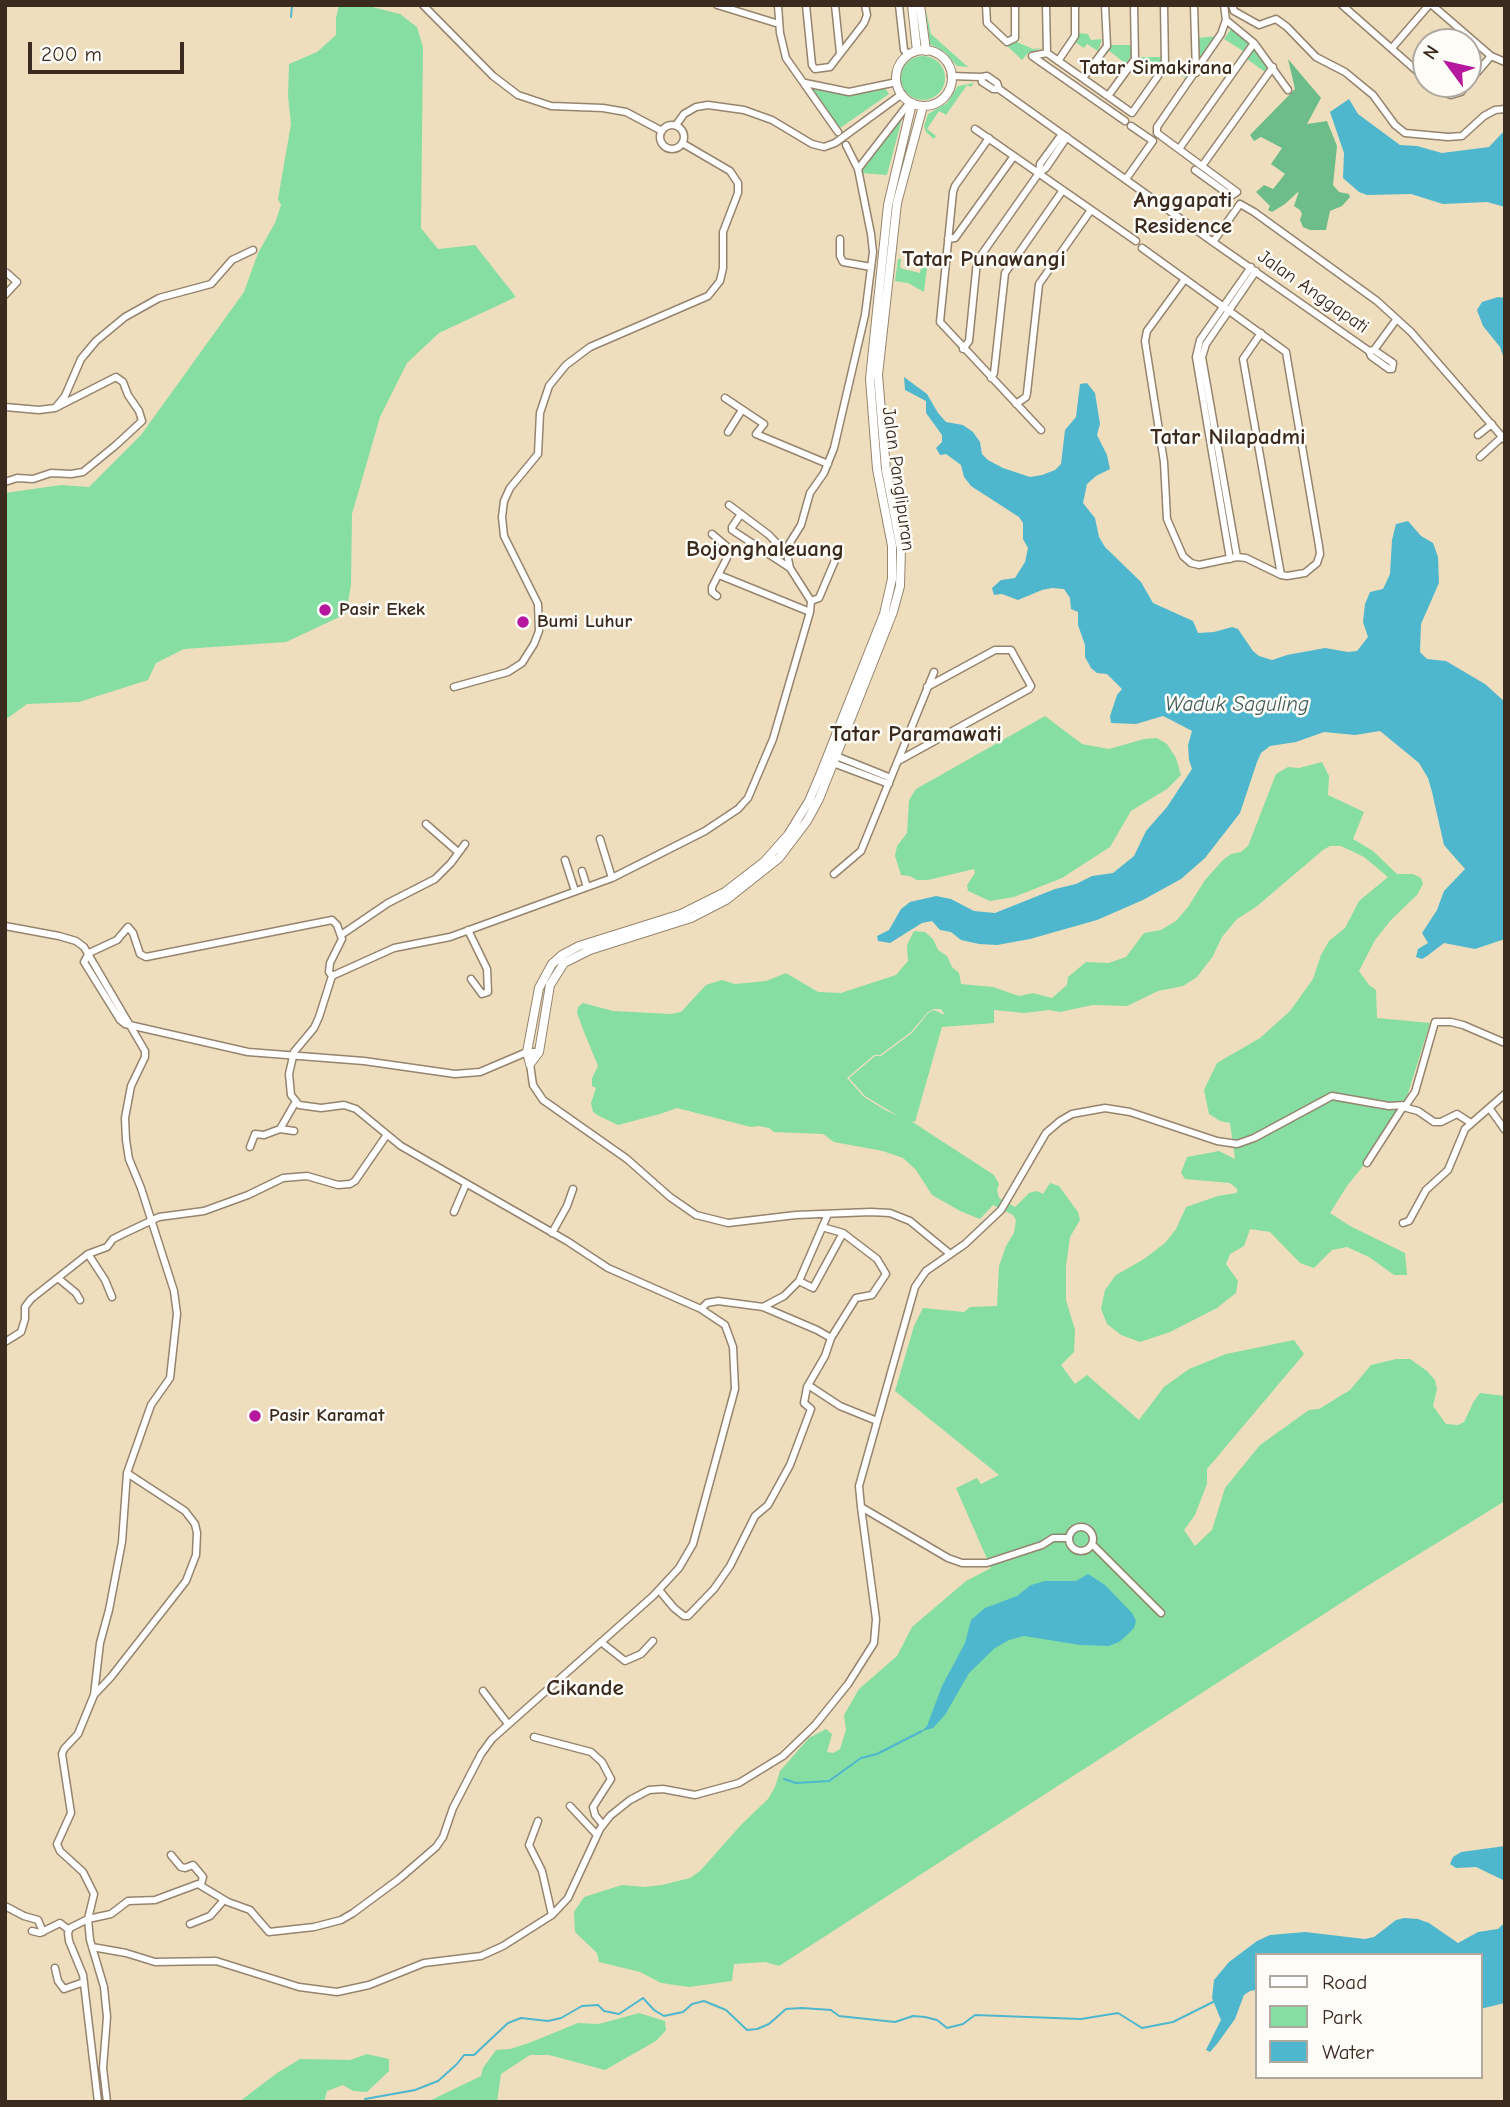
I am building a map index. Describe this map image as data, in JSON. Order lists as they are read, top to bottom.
{
  "streets": {
    "main road": ["Jalan Panglipuran"],
    "street": ["Jalan Anggapati"]
  },
  "crossings": [
    ["Jalan Anggapati", "Jalan Panglipuran"]
  ],
  "districts": [
    "Tatar Simakirana",
    "Anggapati Residence",
    "Tatar Punawangi",
    "Tatar Nilapadmi",
    "Bojonghaleuang",
    "Tatar Paramawati",
    "Cikande"
  ],
  "water": ["Waduk Saguling"],
  "places": ["Pasir Ekek", "Bumi Luhur", "Pasir Karamat"],
  "legend": ["Road", "Park", "Water"],
  "scale_bar": "200 m",
  "north": "top left"
}
